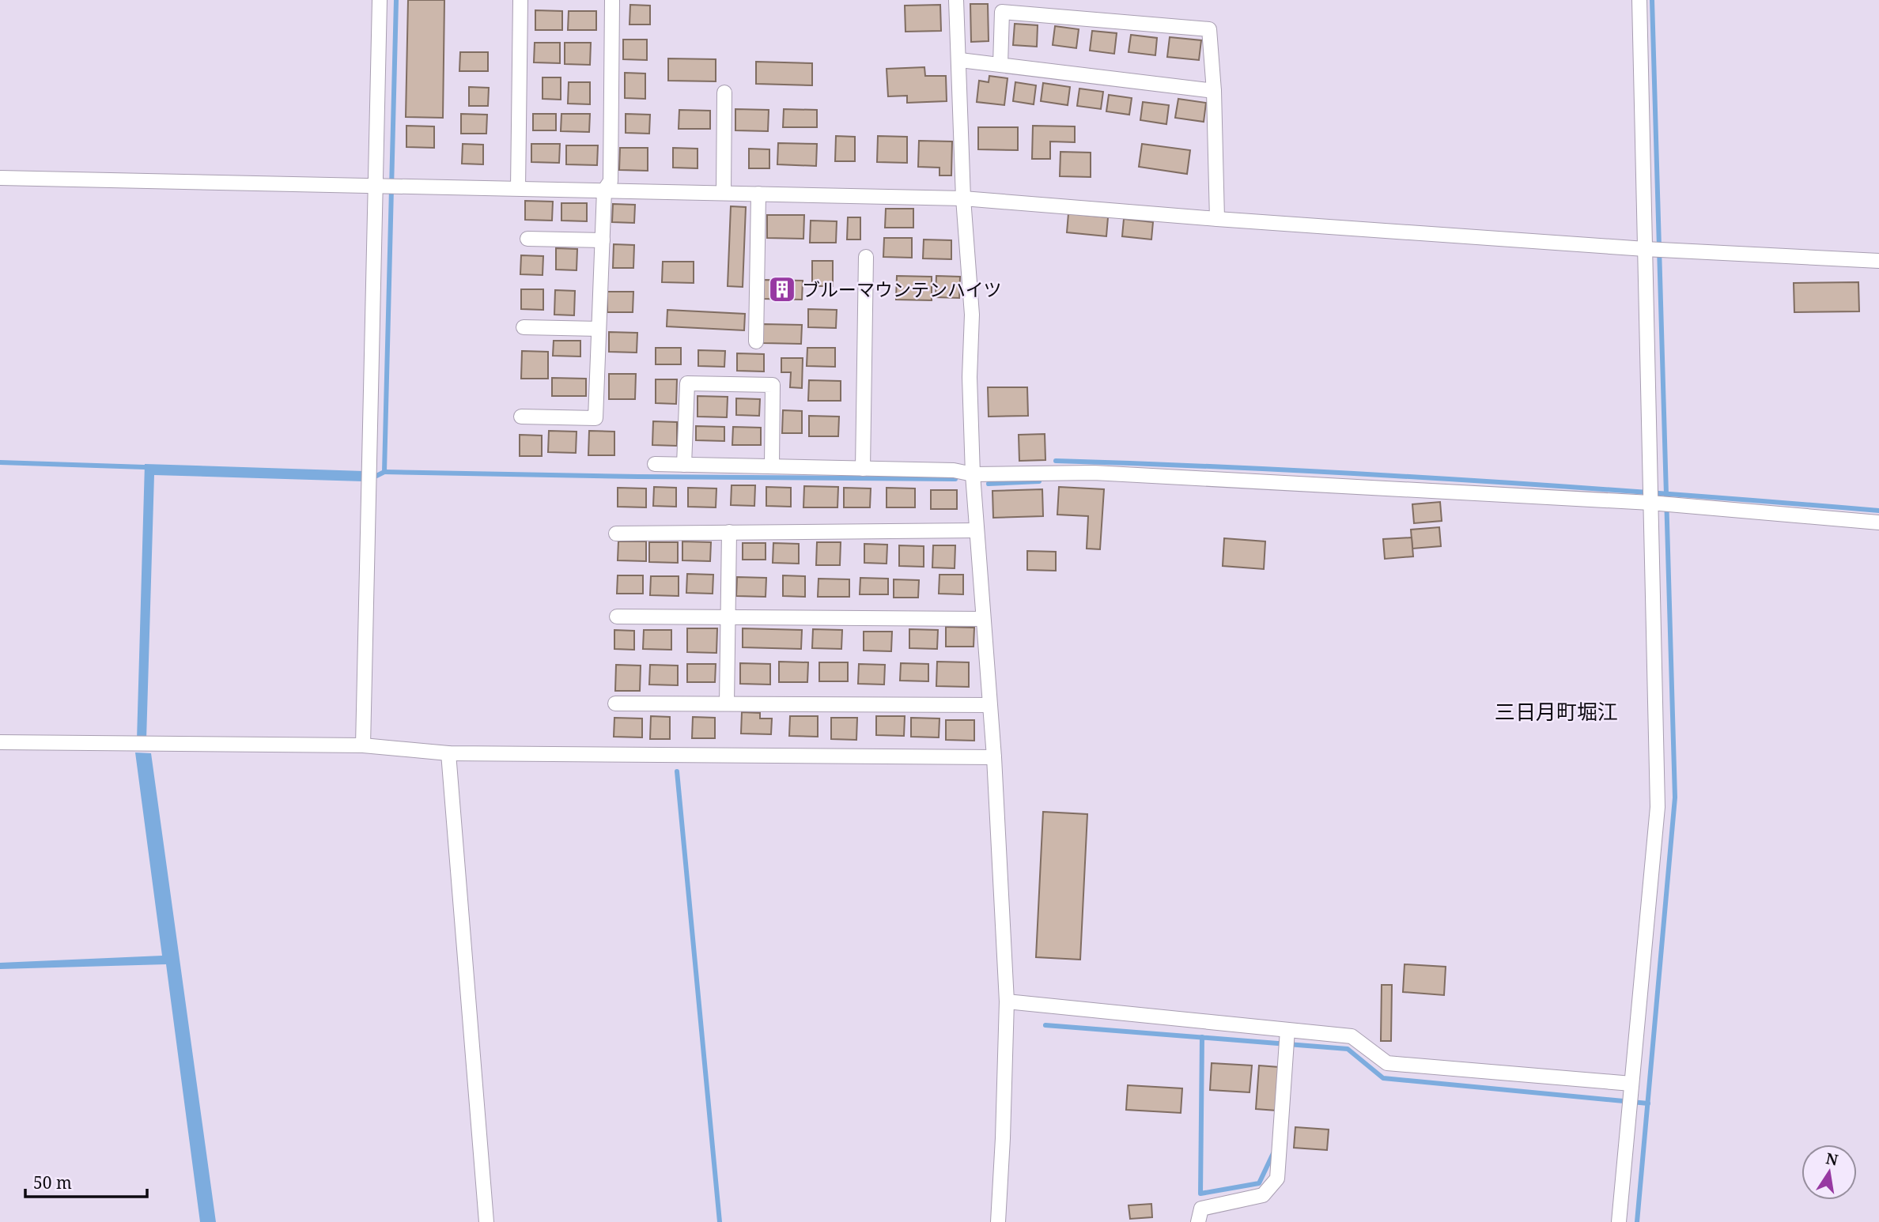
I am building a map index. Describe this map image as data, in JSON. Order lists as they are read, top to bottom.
{
  "districts": ["三日月町堀江"],
  "places": {
    "building": ["ブルーマウンテンハイツ"]
  },
  "scale_bar": "50 m",
  "north": "top"
}
